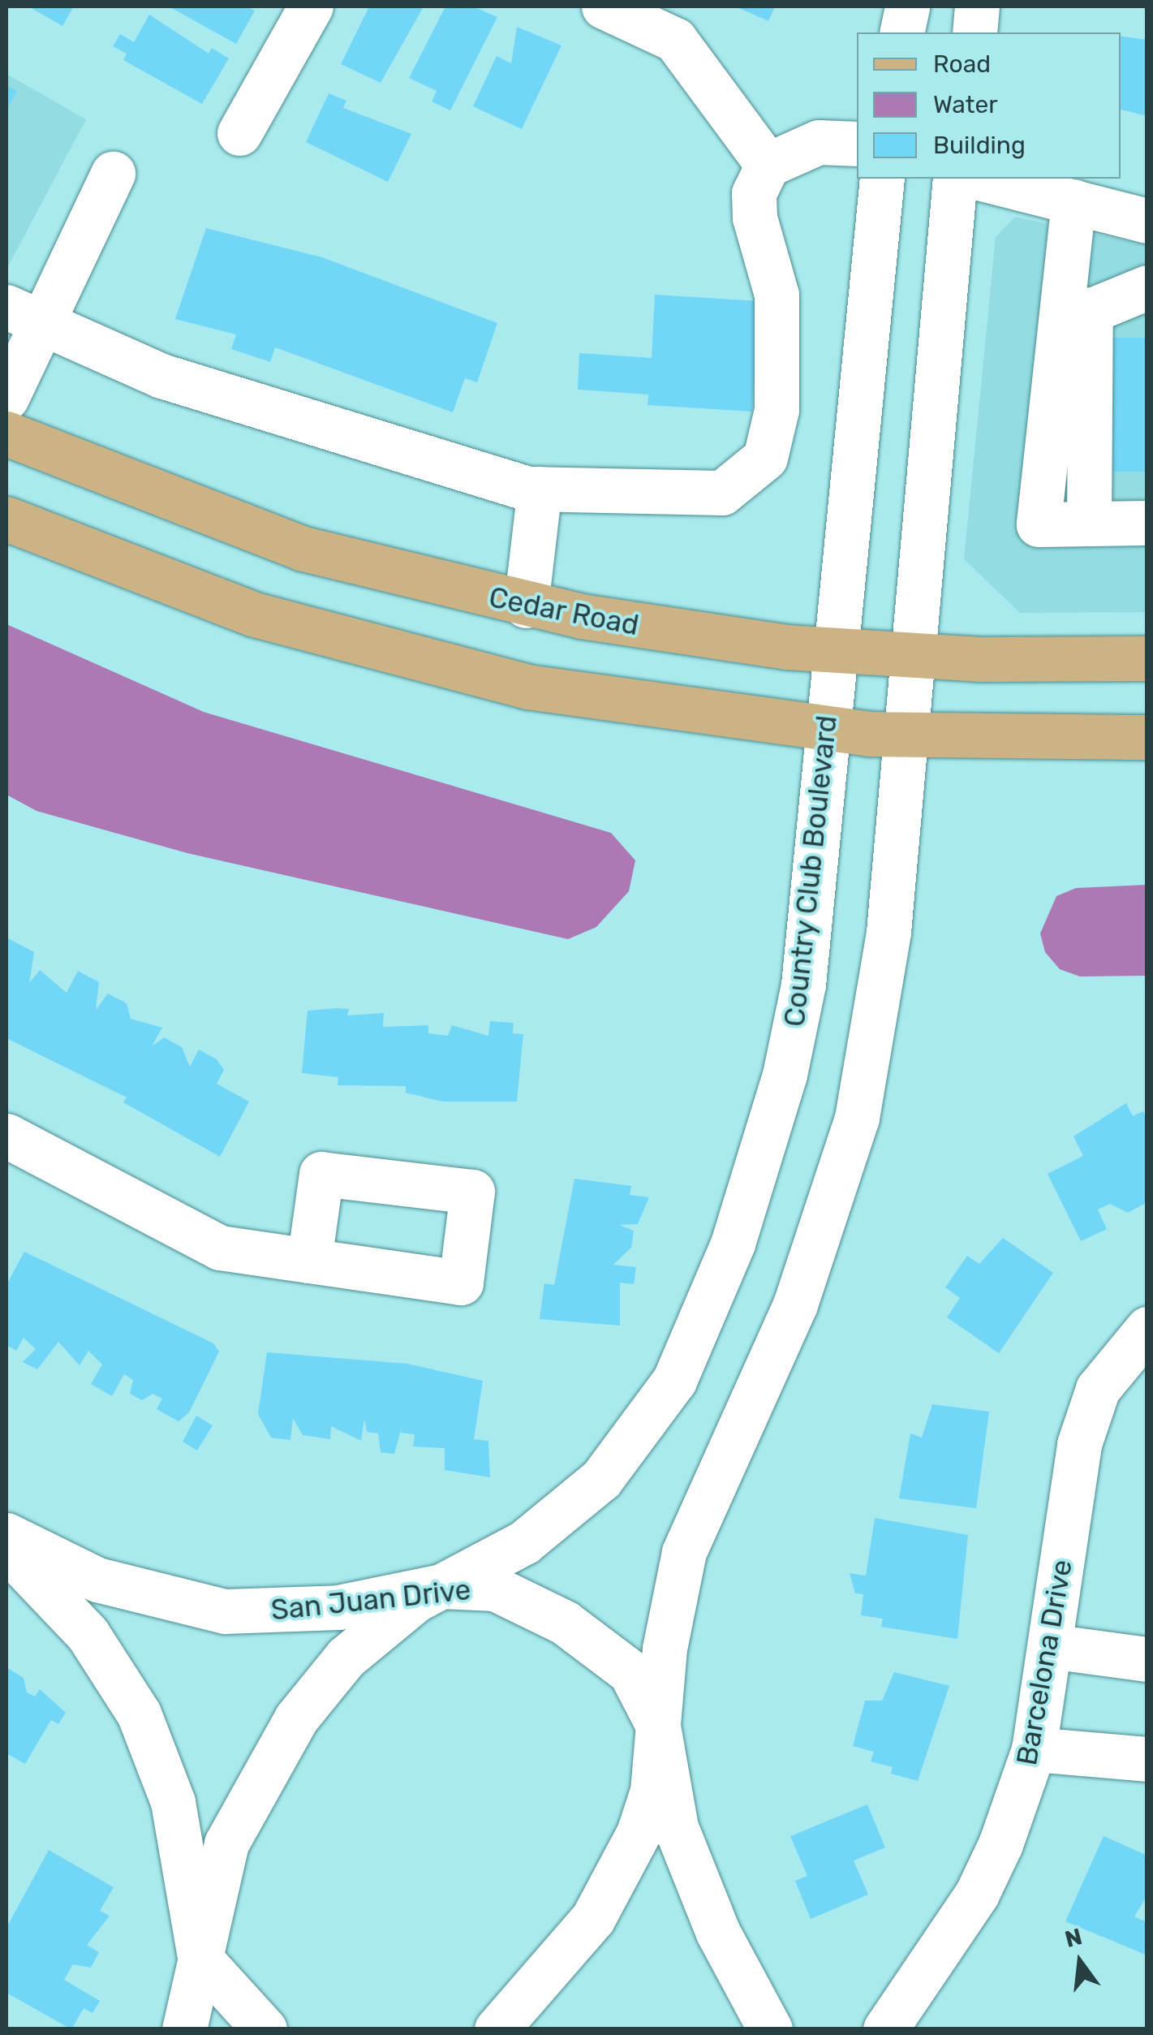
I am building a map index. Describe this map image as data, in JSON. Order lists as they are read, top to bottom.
{
  "streets": {
    "main road": ["Cedar Road"],
    "street": ["Country Club Boulevard", "San Juan Drive", "Barcelona Drive"]
  },
  "crossings": [
    ["Cedar Road", "Country Club Boulevard"],
    ["Country Club Boulevard", "San Juan Drive"]
  ],
  "legend": ["Road", "Water", "Building"],
  "north": "top"
}
